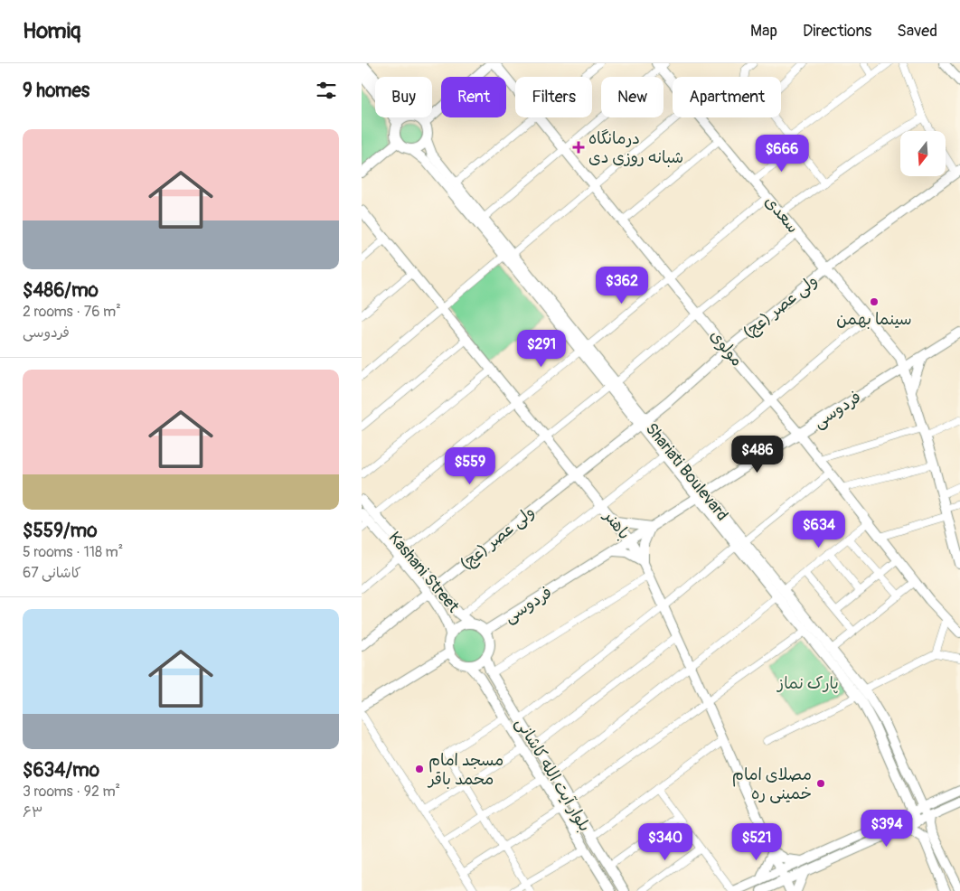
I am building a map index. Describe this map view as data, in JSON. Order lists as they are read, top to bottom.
{
  "streets": {
    "main road": [
      "سعدی",
      "ولی عصر (عج)",
      "مولوی",
      "فردوسی",
      "Shariati Boulevard",
      "باهنر",
      "Kashani Street",
      "بلوار آیت الله کاشانی"
    ]
  },
  "crossings": [
    ["سعدی", "ولی عصر (عج)"],
    ["سعدی", "فردوسی"],
    ["ولی عصر (عج)", "مولوی"],
    ["ولی عصر (عج)", "Shariati Boulevard"],
    ["ولی عصر (عج)", "باهنر"],
    ["ولی عصر (عج)", "Kashani Street"],
    ["مولوی", "فردوسی"],
    ["فردوسی", "Shariati Boulevard"],
    ["فردوسی", "باهنر"],
    ["فردوسی", "Kashani Street"],
    ["فردوسی", "بلوار آیت الله کاشانی"],
    ["Kashani Street", "بلوار آیت الله کاشانی"]
  ],
  "parks": ["پارک نماز"],
  "places": {
    "health": ["درمانگاه شبانه روزی دی"],
    "other": ["سینما بهمن", "مسجد امام محمد باقر", "مصلای امام خمینی ره"]
  },
  "north": "bottom",
  "page": {
    "header": "Homiq",
    "nav": ["Map", "Directions", "Saved"],
    "heading": "9 homes",
    "chip": [
      "Buy",
      "Rent",
      "Filters",
      "New",
      "Apartment"
    ],
    "list": [
      {
        "name": "$486/mo",
        "note": "2 rooms · 76 m² · فردوسی"
      },
      {
        "name": "$559/mo",
        "note": "5 rooms · 118 m² · کاشانی 67"
      },
      {
        "name": "$634/mo",
        "note": "3 rooms · 92 m² · ۶۳"
      }
    ],
    "price": [
      "$666",
      "$362",
      "$291",
      "$486",
      "$559",
      "$634",
      "$394",
      "$340",
      "$521"
    ]
  }
}
